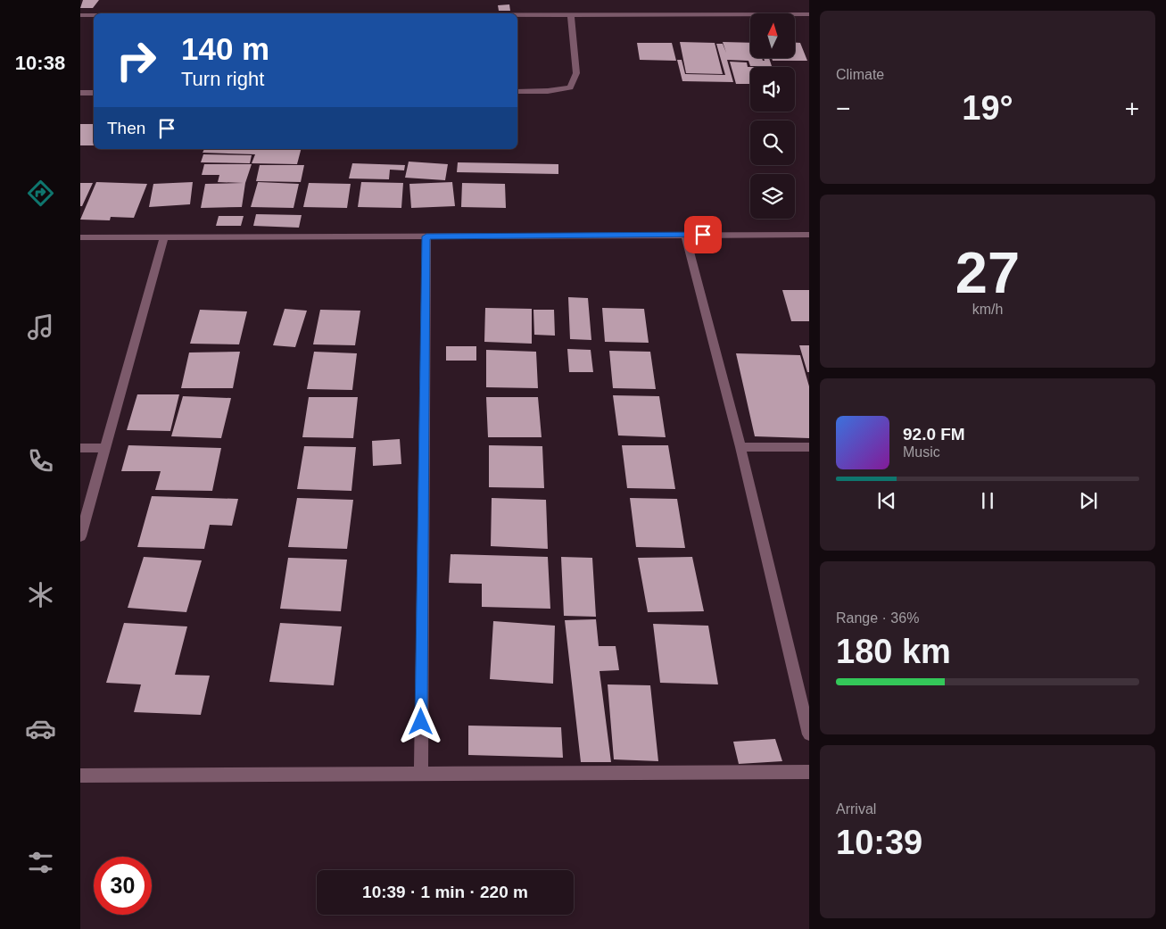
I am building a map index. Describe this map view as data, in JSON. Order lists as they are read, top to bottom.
{
  "north": "top",
  "page": {
    "tabs": "10:38",
    "tile": [
      "Climate",
      ["27", "km/h"],
      ["Range · 36%", "180 km"],
      ["Arrival", "10:39"]
    ],
    "turn": ["140 m", "Turn right"],
    "heat": ["−", "19°", "+"],
    "then": "Then",
    "song": ["92.0 FM", "Music"],
    "limit": "30",
    "trip": "10:39 · 1 min · 220 m"
  }
}
